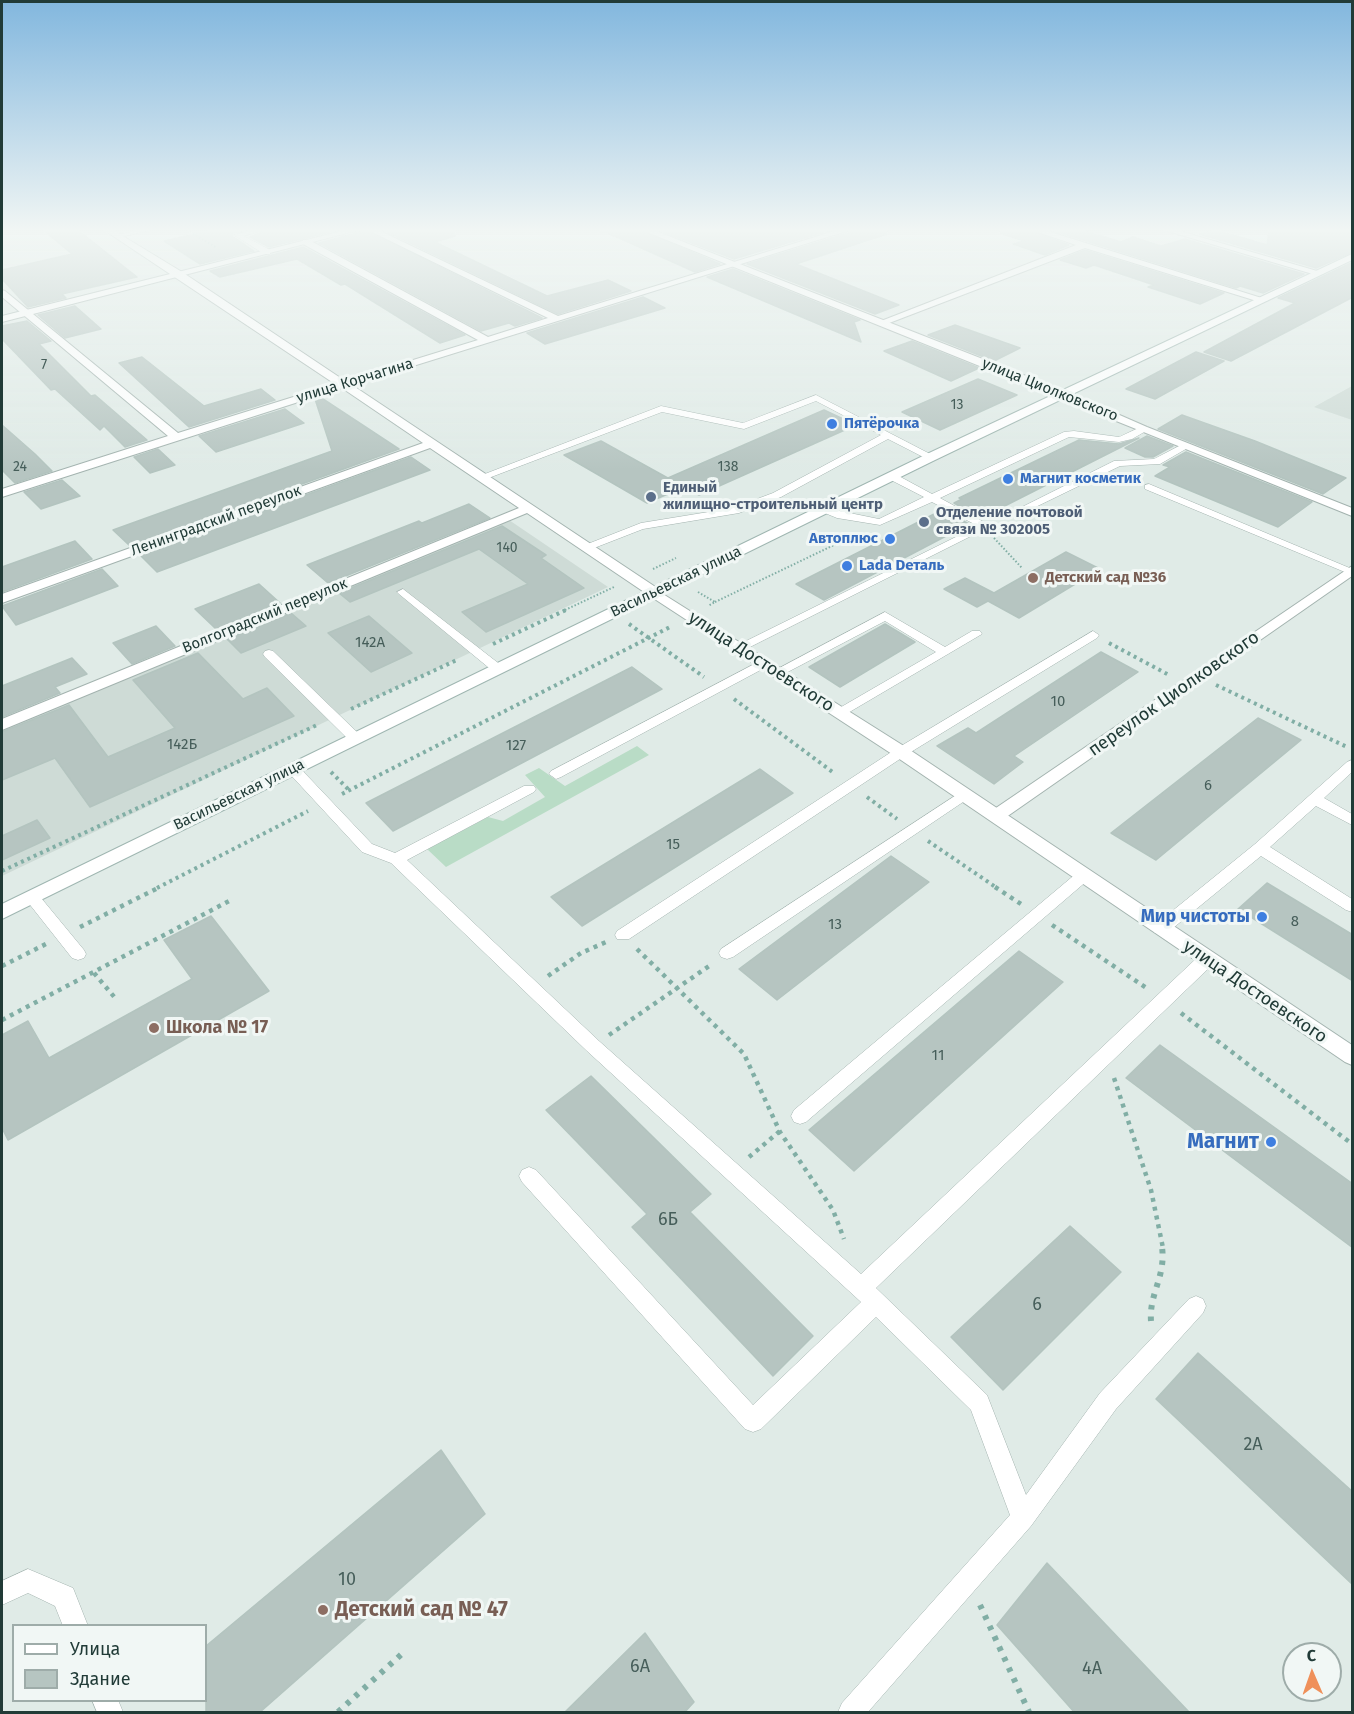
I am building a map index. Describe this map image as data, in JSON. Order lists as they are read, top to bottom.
{
  "streets": {
    "street": [
      "улица Корчагина",
      "улица Циолковского",
      "Ленинградский переулок",
      "Васильевская улица",
      "Волгоградский переулок",
      "улица Достоевского",
      "переулок Циолковского"
    ]
  },
  "crossings": [
    ["улица Корчагина", "улица Достоевского"],
    ["улица Циолковского", "Васильевская улица"],
    ["Ленинградский переулок", "улица Достоевского"],
    ["Васильевская улица", "улица Достоевского"],
    ["Волгоградский переулок", "улица Достоевского"],
    ["улица Достоевского", "переулок Циолковского"]
  ],
  "places": [
    "Пятёрочка",
    "Магнит косметик",
    "Единый жилищно-строительный центр",
    "Отделение почтовой связи № 302005",
    "Автоплюс",
    "Lada Dеталь",
    "Детский сад №36",
    "Мир чистоты",
    "Школа № 17",
    "Магнит",
    "Детский сад № 47"
  ],
  "house_numbers": [
    "7",
    "13",
    "24",
    "138",
    "140",
    "142А",
    "10",
    "142Б",
    "127",
    "6",
    "15",
    "8",
    "13",
    "11",
    "6Б",
    "6",
    "2А",
    "10",
    "6А",
    "4А"
  ],
  "legend": ["Улица", "Здание"],
  "north": "top"
}
